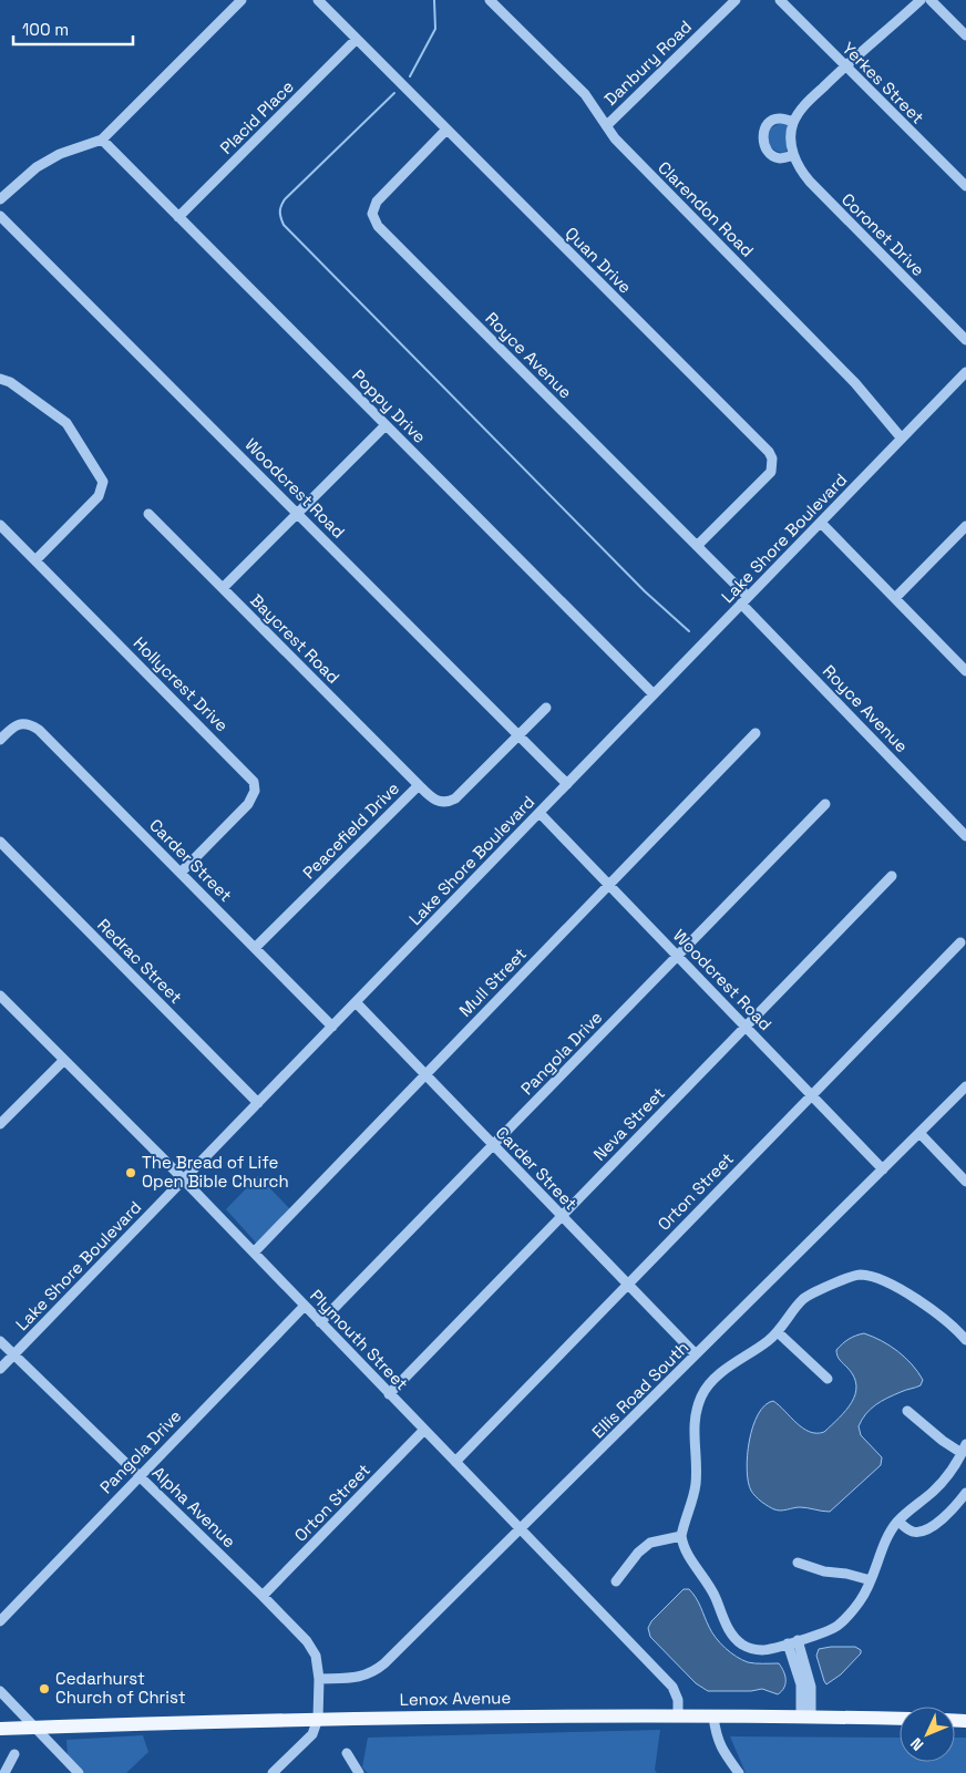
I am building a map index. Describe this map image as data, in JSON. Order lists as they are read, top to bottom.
{
  "streets": {
    "main road": ["Lenox Avenue"],
    "street": [
      "Danbury Road",
      "Yerkes Street",
      "Placid Place",
      "Clarendon Road",
      "Coronet Drive",
      "Quan Drive",
      "Royce Avenue",
      "Poppy Drive",
      "Woodcrest Road",
      "Lake Shore Boulevard",
      "Baycrest Road",
      "Hollycrest Drive",
      "Peacefield Drive",
      "Carder Street",
      "Redrac Street",
      "Mull Street",
      "Pangola Drive",
      "Neva Street",
      "Orton Street",
      "Plymouth Street",
      "Ellis Road South",
      "Alpha Avenue"
    ]
  },
  "crossings": [
    ["Danbury Road", "Clarendon Road"],
    ["Placid Place", "Quan Drive"],
    ["Placid Place", "Poppy Drive"],
    ["Clarendon Road", "Lake Shore Boulevard"],
    ["Quan Drive", "Royce Avenue"],
    ["Royce Avenue", "Lake Shore Boulevard"],
    ["Poppy Drive", "Lake Shore Boulevard"],
    ["Woodcrest Road", "Lake Shore Boulevard"],
    ["Woodcrest Road", "Peacefield Drive"],
    ["Woodcrest Road", "Mull Street"],
    ["Woodcrest Road", "Pangola Drive"],
    ["Woodcrest Road", "Neva Street"],
    ["Woodcrest Road", "Orton Street"],
    ["Woodcrest Road", "Ellis Road South"],
    ["Lake Shore Boulevard", "Carder Street"],
    ["Lake Shore Boulevard", "Redrac Street"],
    ["Lake Shore Boulevard", "Plymouth Street"],
    ["Lake Shore Boulevard", "Alpha Avenue"],
    ["Baycrest Road", "Peacefield Drive"],
    ["Hollycrest Drive", "Carder Street"],
    ["Peacefield Drive", "Carder Street"],
    ["Carder Street", "Mull Street"],
    ["Carder Street", "Pangola Drive"],
    ["Carder Street", "Neva Street"],
    ["Carder Street", "Orton Street"],
    ["Carder Street", "Ellis Road South"],
    ["Mull Street", "Plymouth Street"],
    ["Pangola Drive", "Plymouth Street"],
    ["Pangola Drive", "Alpha Avenue"],
    ["Neva Street", "Plymouth Street"],
    ["Orton Street", "Plymouth Street"],
    ["Orton Street", "Alpha Avenue"],
    ["Plymouth Street", "Ellis Road South"],
    ["Plymouth Street", "Lenox Avenue"],
    ["Ellis Road South", "Alpha Avenue"],
    ["Alpha Avenue", "Lenox Avenue"]
  ],
  "places": ["The Bread of Life Open Bible Church", "Cedarhurst Church of Christ"],
  "scale_bar": "100 m",
  "north": "bottom left"
}
